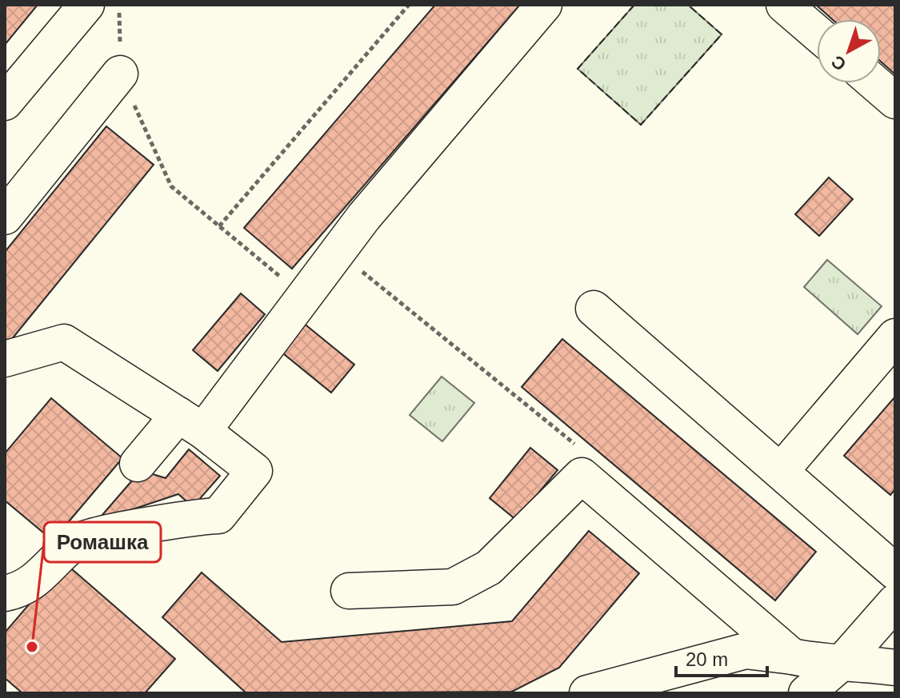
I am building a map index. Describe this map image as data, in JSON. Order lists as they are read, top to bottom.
{
  "places": ["Ромашка"],
  "scale_bar": "20 m",
  "north": "bottom left"
}
